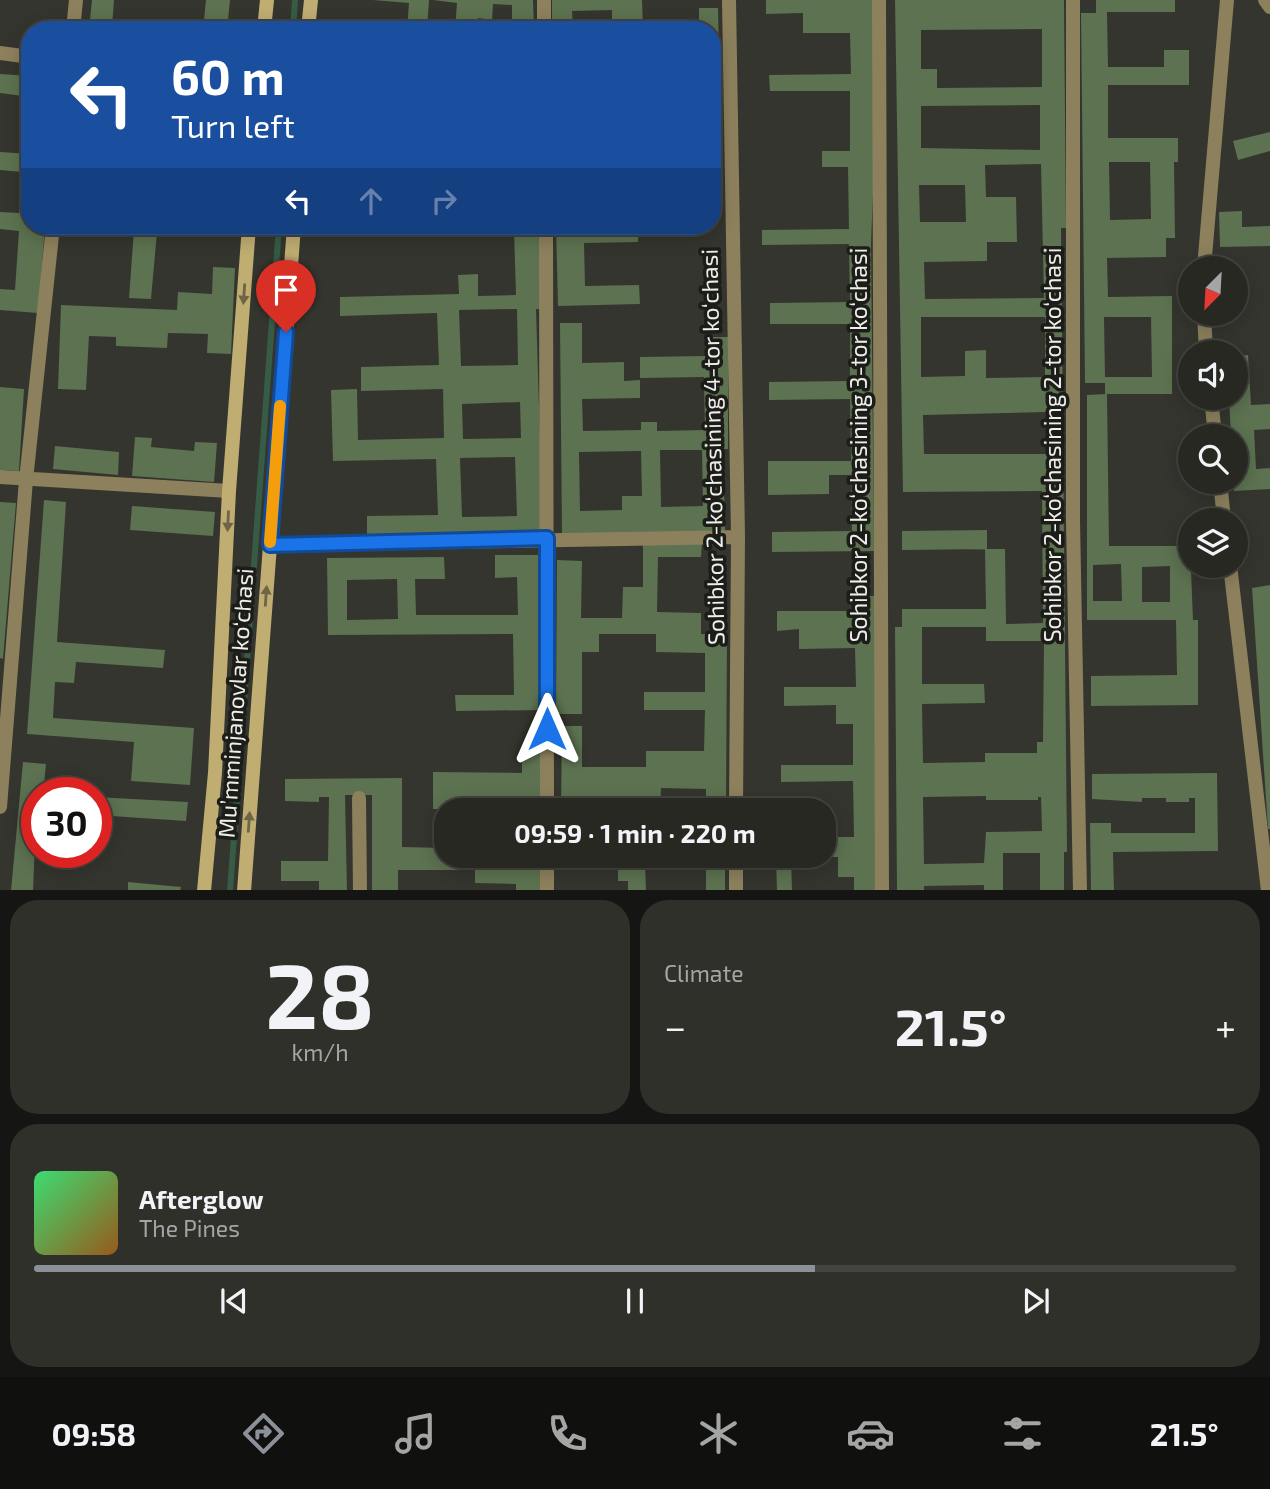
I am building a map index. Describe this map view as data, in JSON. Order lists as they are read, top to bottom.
{
  "streets": {
    "main road": ["Mu’mminjanovlar ko‘chasi"],
    "street": ["Sohibkor 2-ko‘chasining 3-tor ko‘chasi", "Sohibkor 2-ko‘chasining 2-tor ko‘chasi", "Sohibkor 2-ko‘chasining 4-tor ko‘chasi"]
  },
  "north": "bottom left",
  "page": {
    "turn": ["60 m", "Turn left"],
    "limit": "30",
    "trip": "09:59 · 1 min · 220 m",
    "tile": [
      ["28", "km/h"],
      "Climate"
    ],
    "heat": ["−", "21.5°", "+"],
    "song": ["Afterglow", "The Pines"],
    "tabs": ["09:58", "21.5°"]
  }
}
